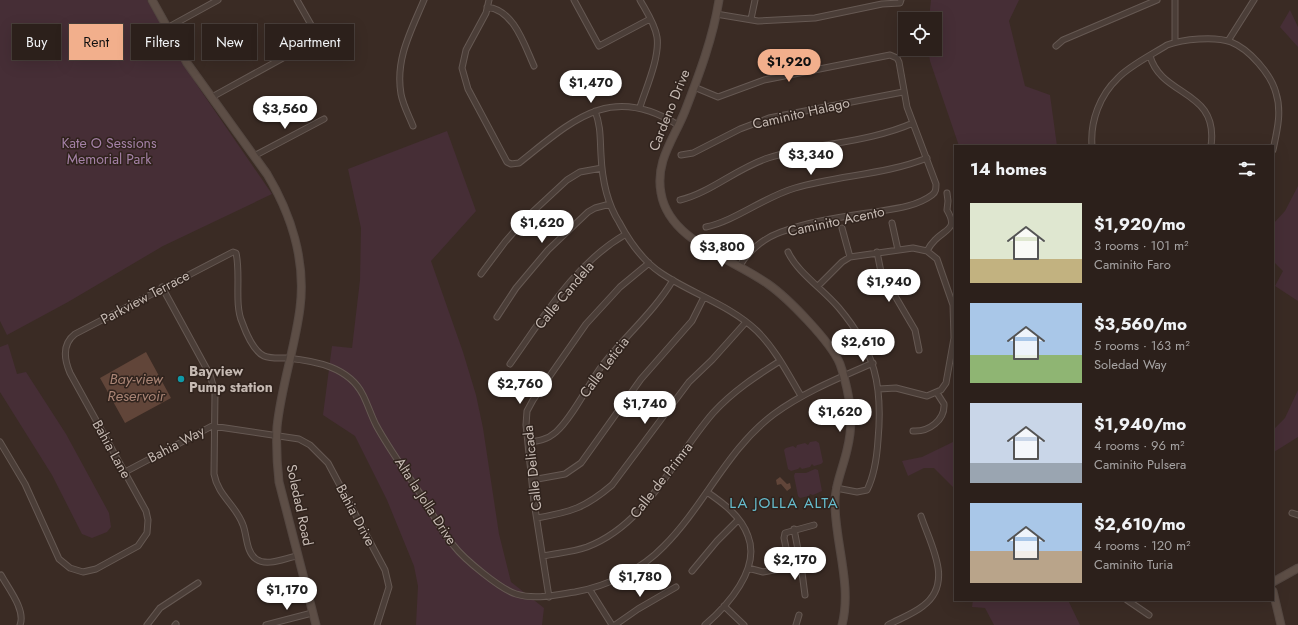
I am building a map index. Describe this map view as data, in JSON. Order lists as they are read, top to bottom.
{
  "streets": {
    "street": [
      "Cardeno Drive",
      "Caminito Halago",
      "Caminito Acento",
      "Calle Candela",
      "Parkview Terrace",
      "Calle Leticia",
      "Bahia Way",
      "Bahia Lane",
      "Calle Delicada",
      "Calle de Primra",
      "Alta la Jolla Drive",
      "Soledad Road",
      "Bahia Drive"
    ]
  },
  "crossings": [
    ["Cardeno Drive", "Caminito Acento"],
    ["Cardeno Drive", "Alta la Jolla Drive"],
    ["Parkview Terrace", "Bahia Lane"],
    ["Parkview Terrace", "Alta la Jolla Drive"],
    ["Calle Leticia", "Calle Delicada"],
    ["Bahia Way", "Bahia Lane"],
    ["Bahia Way", "Soledad Road"],
    ["Bahia Way", "Bahia Drive"],
    ["Calle Delicada", "Calle de Primra"],
    ["Calle Delicada", "Alta la Jolla Drive"],
    ["Alta la Jolla Drive", "Soledad Road"],
    ["Soledad Road", "Bahia Drive"]
  ],
  "districts": ["LA JOLLA ALTA"],
  "water": ["Bay-view Reservoir"],
  "parks": ["Kate O Sessions Memorial Park"],
  "places": ["Bayview Pump station"],
  "page": {
    "chip": [
      "Buy",
      "Rent",
      "Filters",
      "New",
      "Apartment"
    ],
    "price": [
      "$1,920",
      "$1,470",
      "$3,560",
      "$3,340",
      "$1,620",
      "$3,800",
      "$1,940",
      "$2,610",
      "$2,760",
      "$1,740",
      "$1,620",
      "$2,170",
      "$1,780",
      "$1,170"
    ],
    "heading": "14 homes",
    "list": [
      {
        "name": "$1,920/mo",
        "note": "3 rooms · 101 m² · Caminito Faro"
      },
      {
        "name": "$3,560/mo",
        "note": "5 rooms · 163 m² · Soledad Way"
      },
      {
        "name": "$1,940/mo",
        "note": "4 rooms · 96 m² · Caminito Pulsera"
      },
      {
        "name": "$2,610/mo",
        "note": "4 rooms · 120 m² · Caminito Turia"
      }
    ]
  }
}
